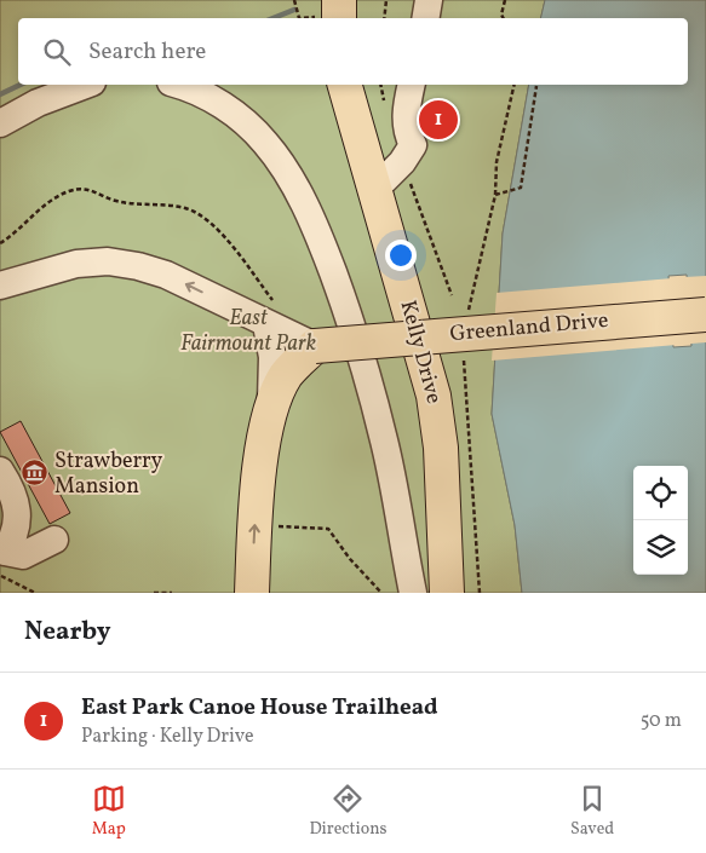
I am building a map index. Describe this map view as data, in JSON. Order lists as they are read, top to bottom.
{
  "streets": {
    "main road": ["Greenland Drive", "Kelly Drive"]
  },
  "parks": ["East Fairmount Park"],
  "places": {
    "museum": ["Strawberry Mansion"]
  },
  "page": {
    "search": "Search here",
    "pins": "1",
    "heading": "Nearby",
    "list": [
      {
        "mark": "1",
        "name": "East Park Canoe House Trailhead",
        "note": "Parking · Kelly Drive",
        "value": "50 m"
      }
    ],
    "nav": ["Map", "Directions", "Saved"]
  }
}
